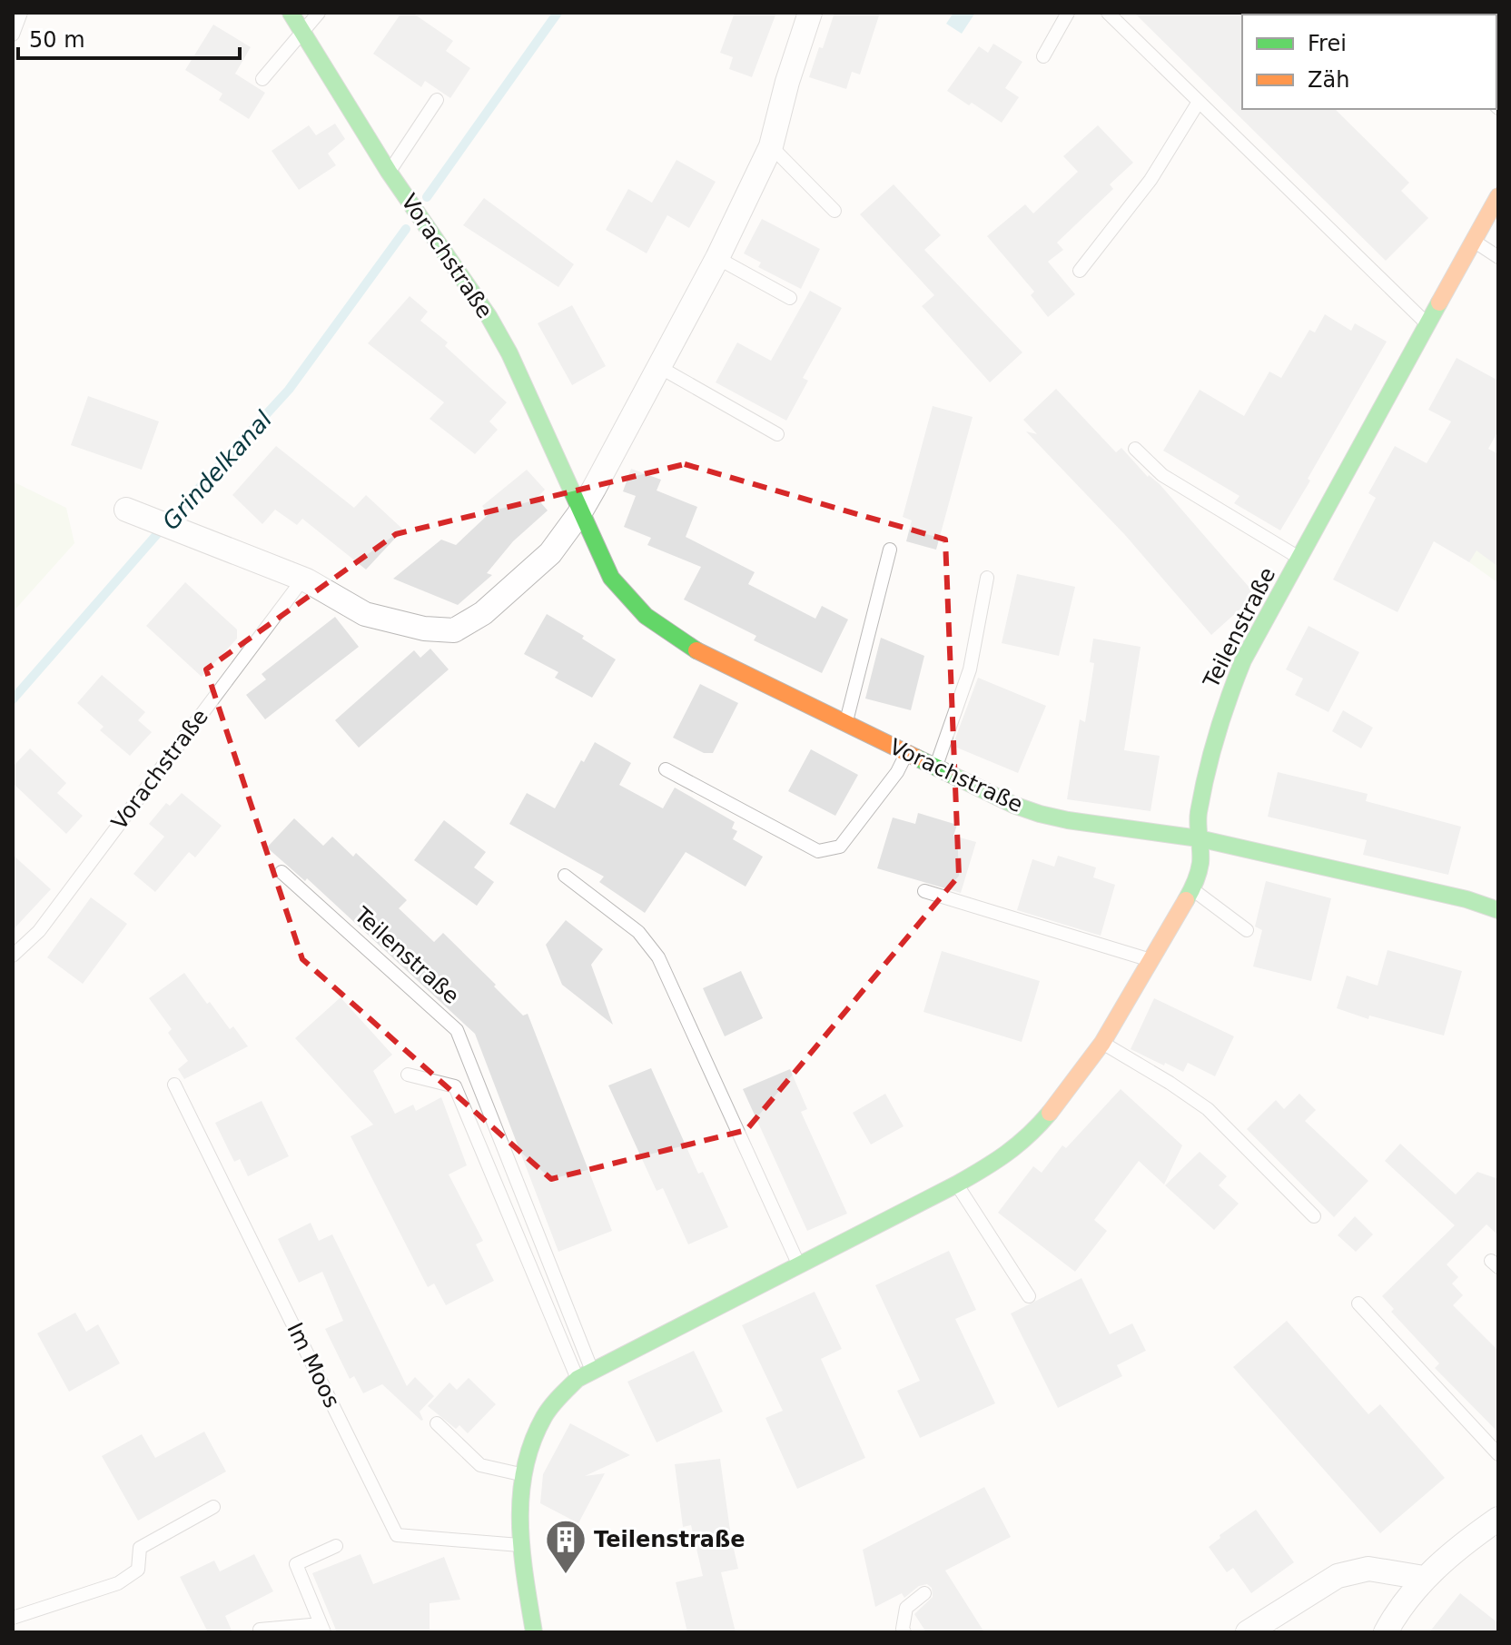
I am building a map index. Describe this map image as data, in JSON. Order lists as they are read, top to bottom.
{
  "streets": {
    "street": ["Vorachstraße", "Teilenstraße"],
    "lane": ["Im Moos"]
  },
  "crossings": [
    ["Vorachstraße", "Teilenstraße"],
    ["Teilenstraße", "Im Moos"]
  ],
  "water": ["Grindelkanal"],
  "places": {
    "building": ["Teilenstraße"]
  },
  "legend": ["Frei", "Zäh"],
  "scale_bar": "50 m"
}
